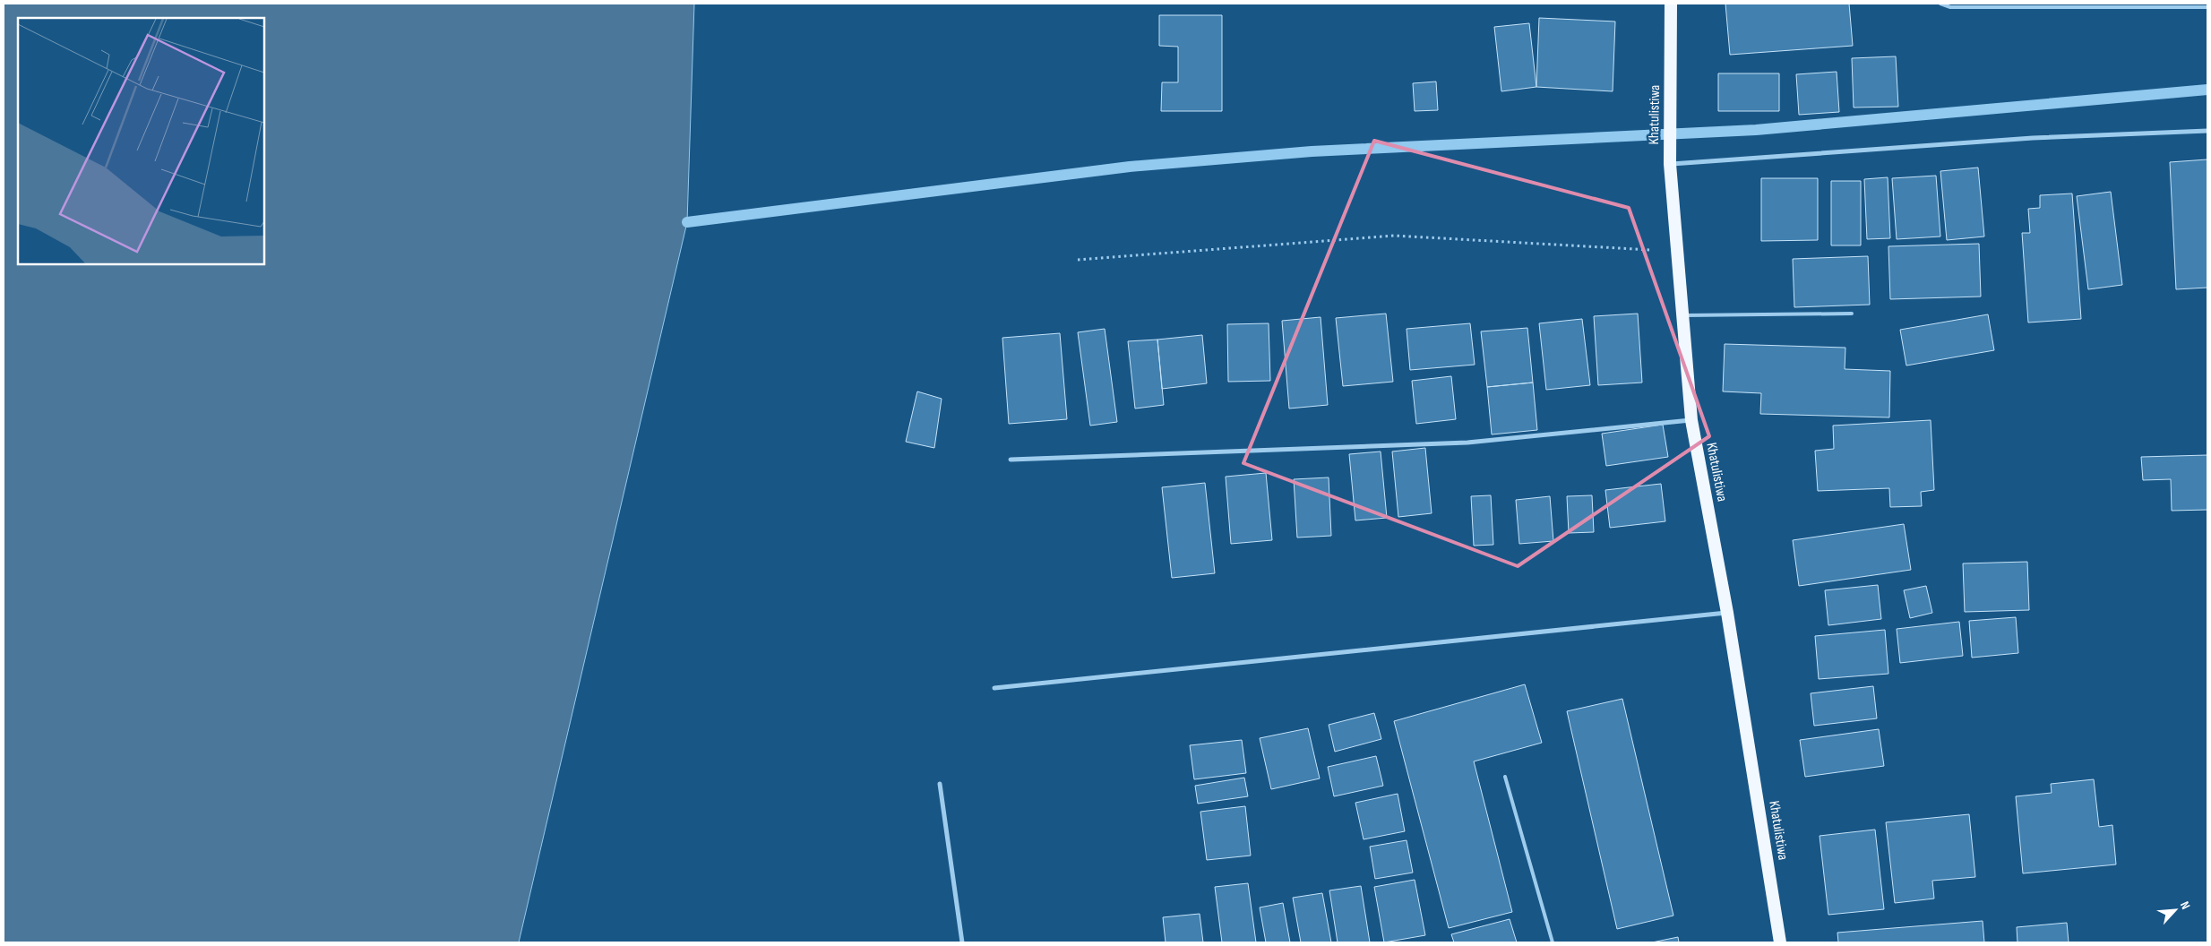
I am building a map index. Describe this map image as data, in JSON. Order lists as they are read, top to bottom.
{
  "streets": {
    "highway": ["Khatulistiwa"]
  },
  "north": "top right"
}
